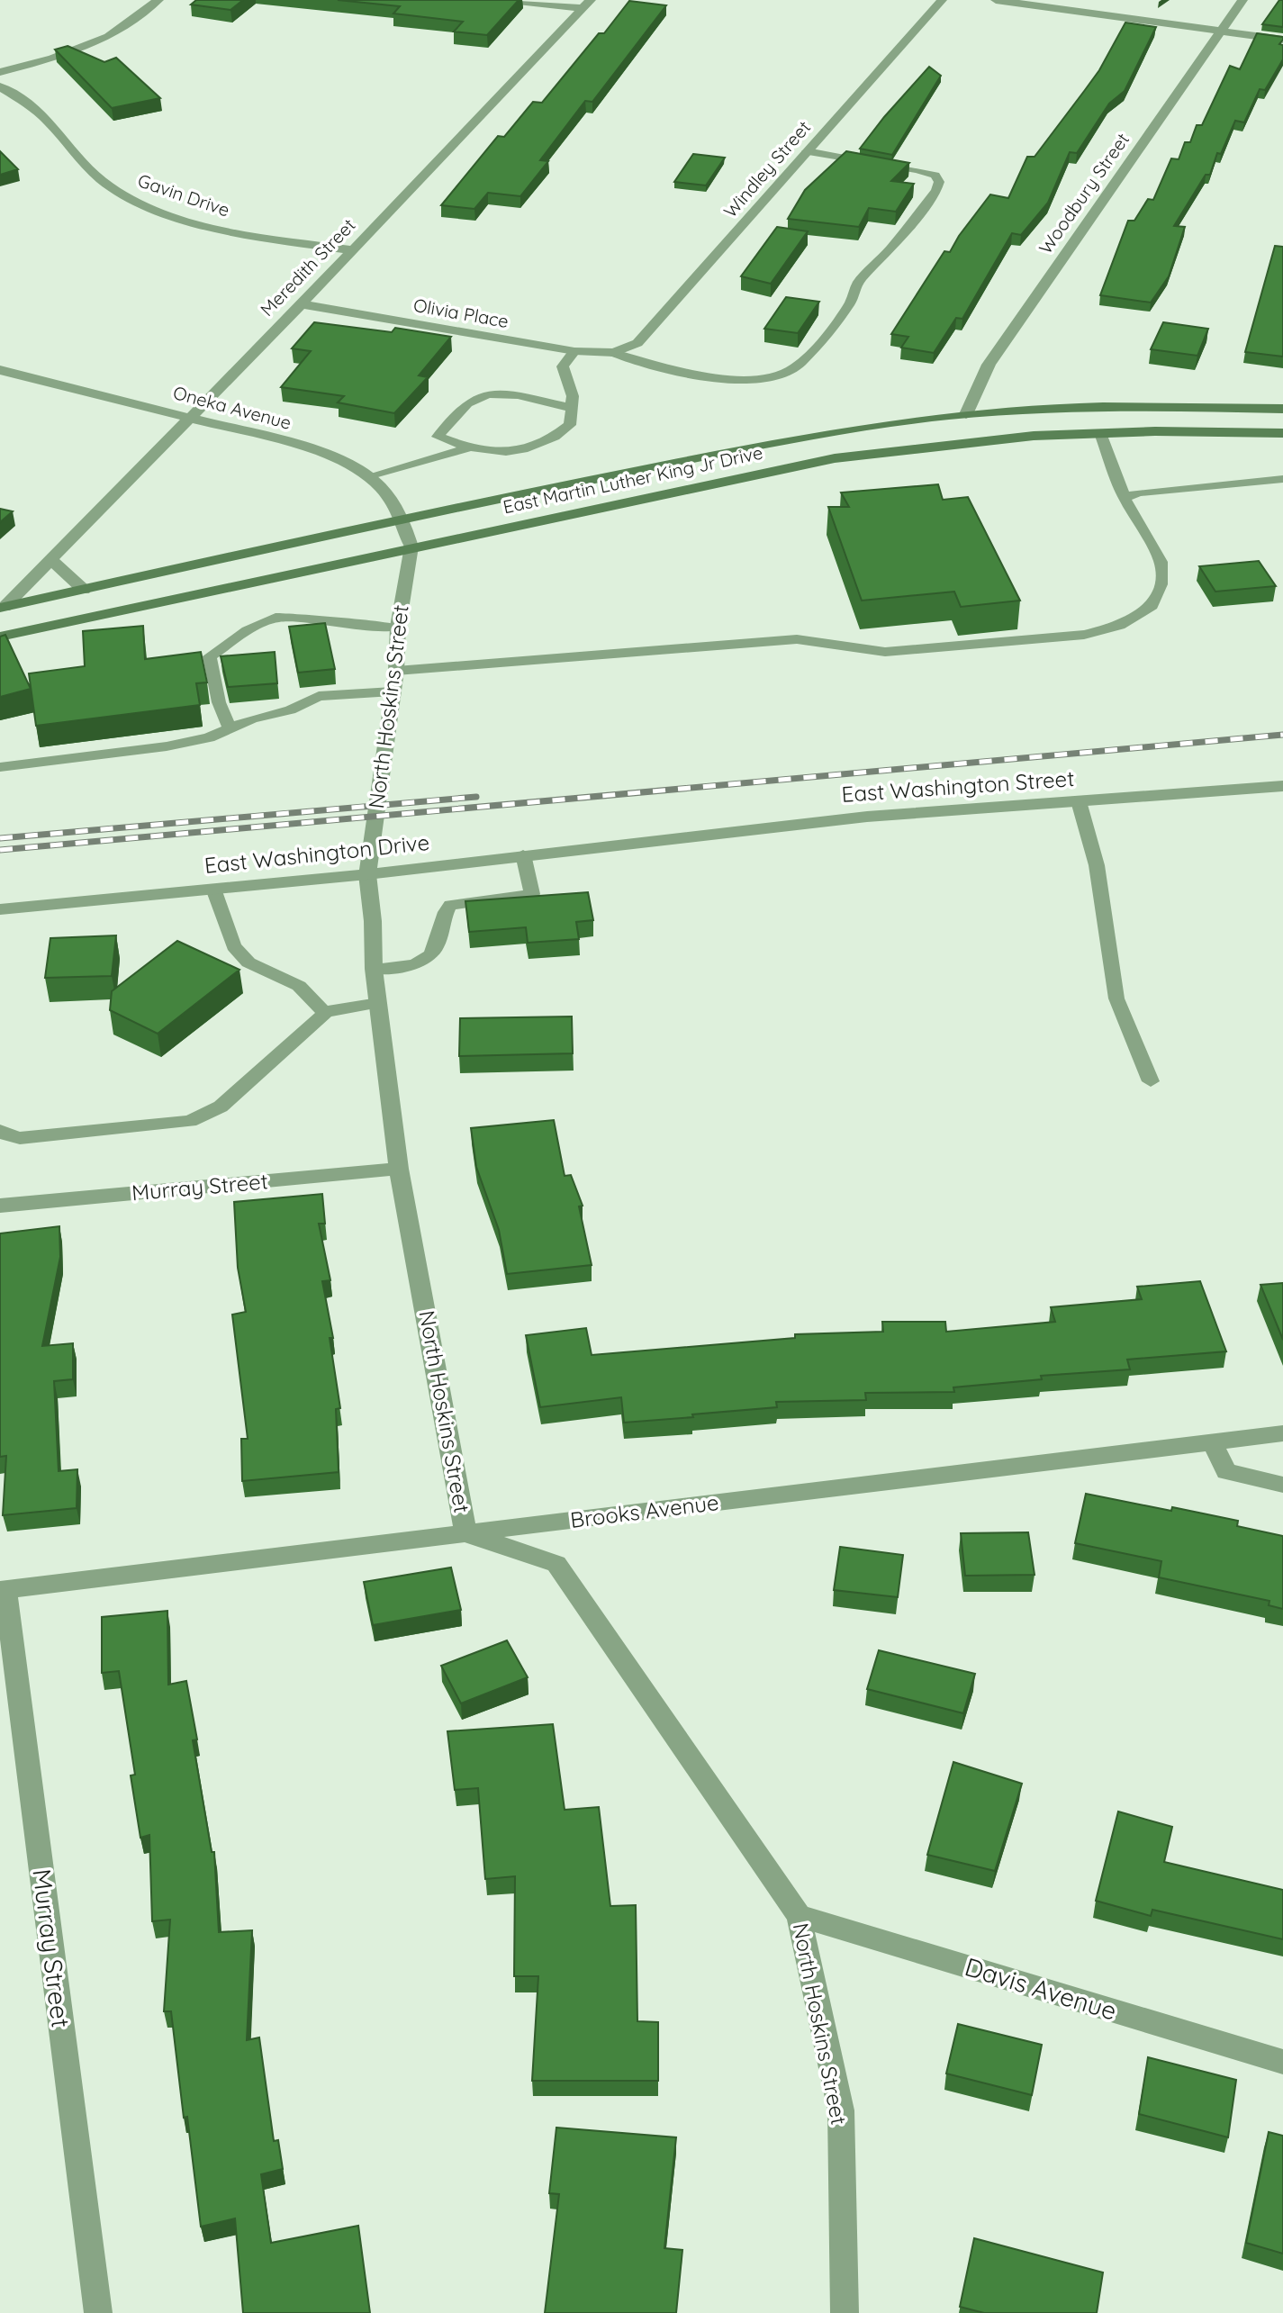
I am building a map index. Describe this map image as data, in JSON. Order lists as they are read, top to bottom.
{
  "streets": {
    "main road": ["East Martin Luther King Jr Drive"],
    "street": [
      "Windley Street",
      "Woodbury Street",
      "Gavin Drive",
      "Meredith Street",
      "Olivia Place",
      "Oneka Avenue",
      "North Hoskins Street",
      "East Washington Street",
      "East Washington Drive",
      "Murray Street",
      "Brooks Avenue",
      "Davis Avenue"
    ]
  },
  "crossings": [
    ["Windley Street", "Olivia Place"],
    ["Woodbury Street", "East Martin Luther King Jr Drive"],
    ["Gavin Drive", "Meredith Street"],
    ["Meredith Street", "Olivia Place"],
    ["Meredith Street", "Oneka Avenue"],
    ["Meredith Street", "East Martin Luther King Jr Drive"],
    ["Oneka Avenue", "East Martin Luther King Jr Drive"],
    ["Oneka Avenue", "North Hoskins Street"],
    ["East Martin Luther King Jr Drive", "North Hoskins Street"],
    ["North Hoskins Street", "East Washington Drive"],
    ["North Hoskins Street", "Murray Street"],
    ["North Hoskins Street", "Brooks Avenue"],
    ["North Hoskins Street", "Davis Avenue"],
    ["East Washington Street", "East Washington Drive"],
    ["Murray Street", "Brooks Avenue"]
  ]
}
